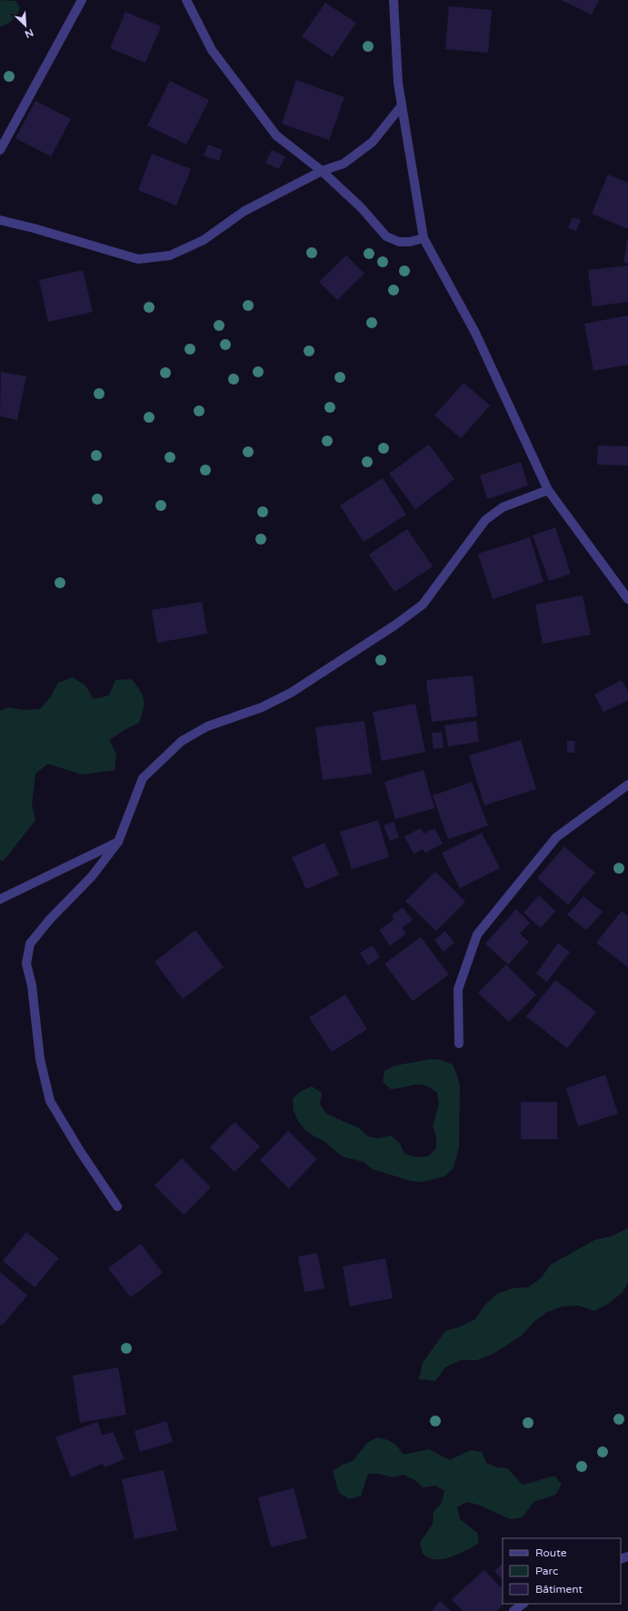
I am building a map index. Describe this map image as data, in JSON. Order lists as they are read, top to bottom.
{
  "legend": ["Route", "Parc", "Bâtiment"],
  "north": "bottom right"
}
